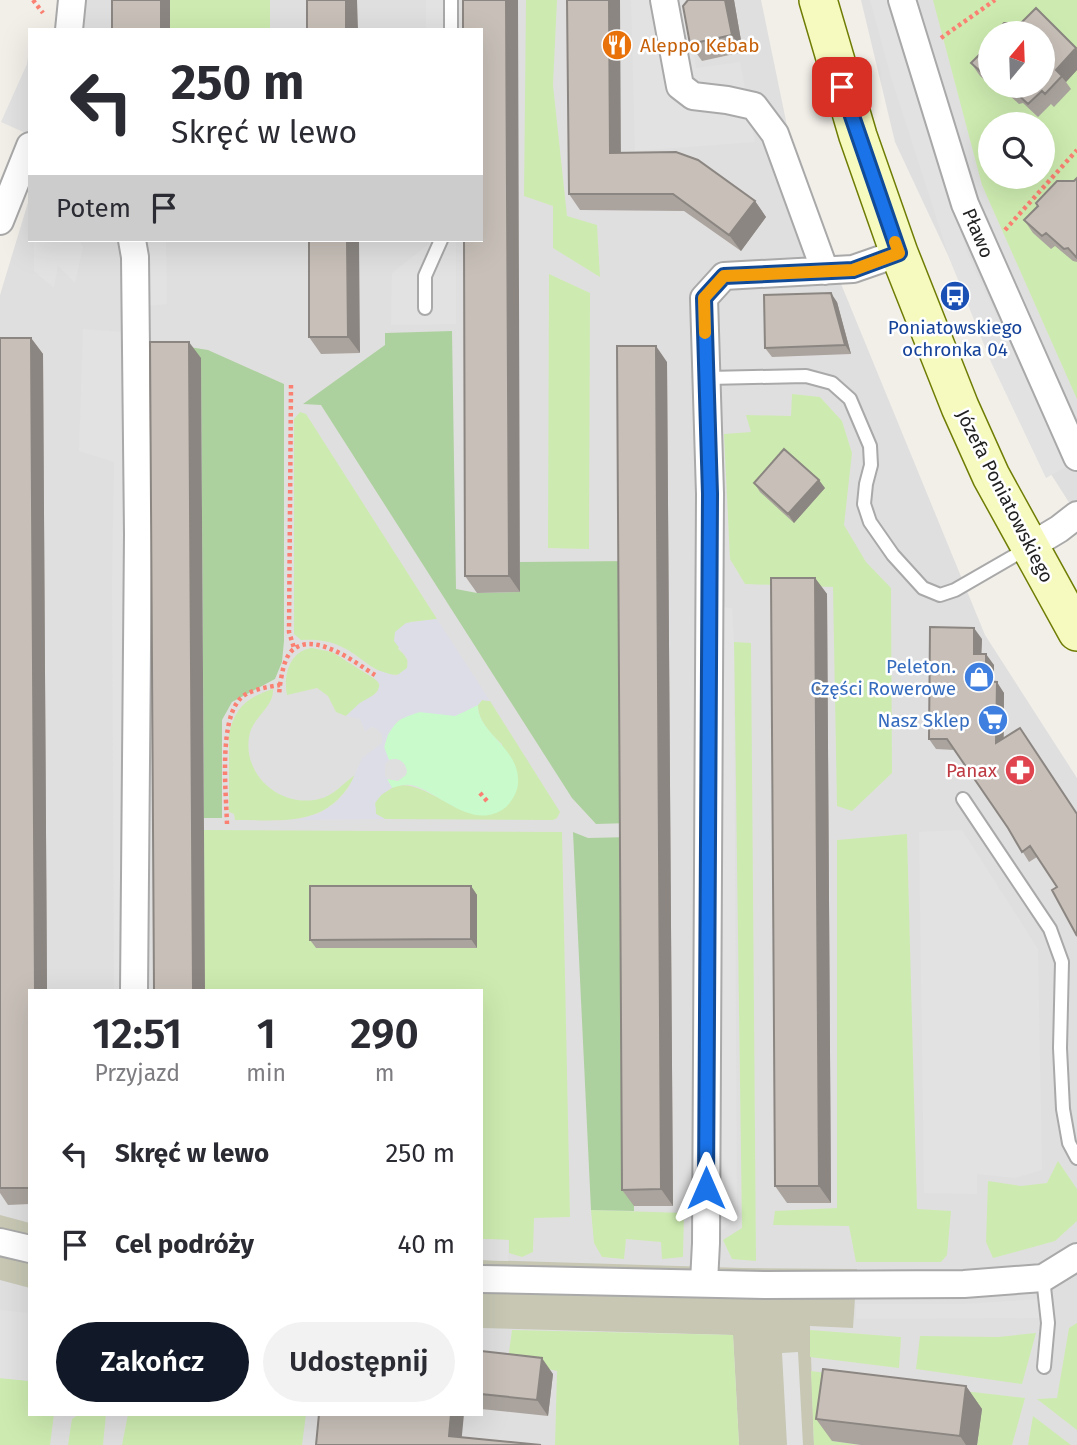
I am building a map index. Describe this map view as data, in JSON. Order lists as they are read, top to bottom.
{
  "streets": {
    "street": ["Pławo", "Józefa Poniatowskiego"]
  },
  "places": {
    "restaurant": ["Aleppo Kebab"],
    "bus stop": ["Poniatowskiego ochronka 04"],
    "shop": ["Peleton. Części Rowerowe"],
    "supermarket": ["Nasz Sklep"],
    "pharmacy": ["Panax"]
  },
  "north": "top",
  "page": {
    "turn": ["250 m", "Skręć w lewo"],
    "then": "Potem",
    "eta": [
      "12:51",
      "Przyjazd",
      "1",
      "min",
      "290",
      "m"
    ],
    "list": [
      {
        "name": "Skręć w lewo",
        "value": "250 m"
      },
      {
        "name": "Cel podróży",
        "value": "40 m"
      }
    ],
    "buttons": ["Zakończ", "Udostępnij"]
  }
}
